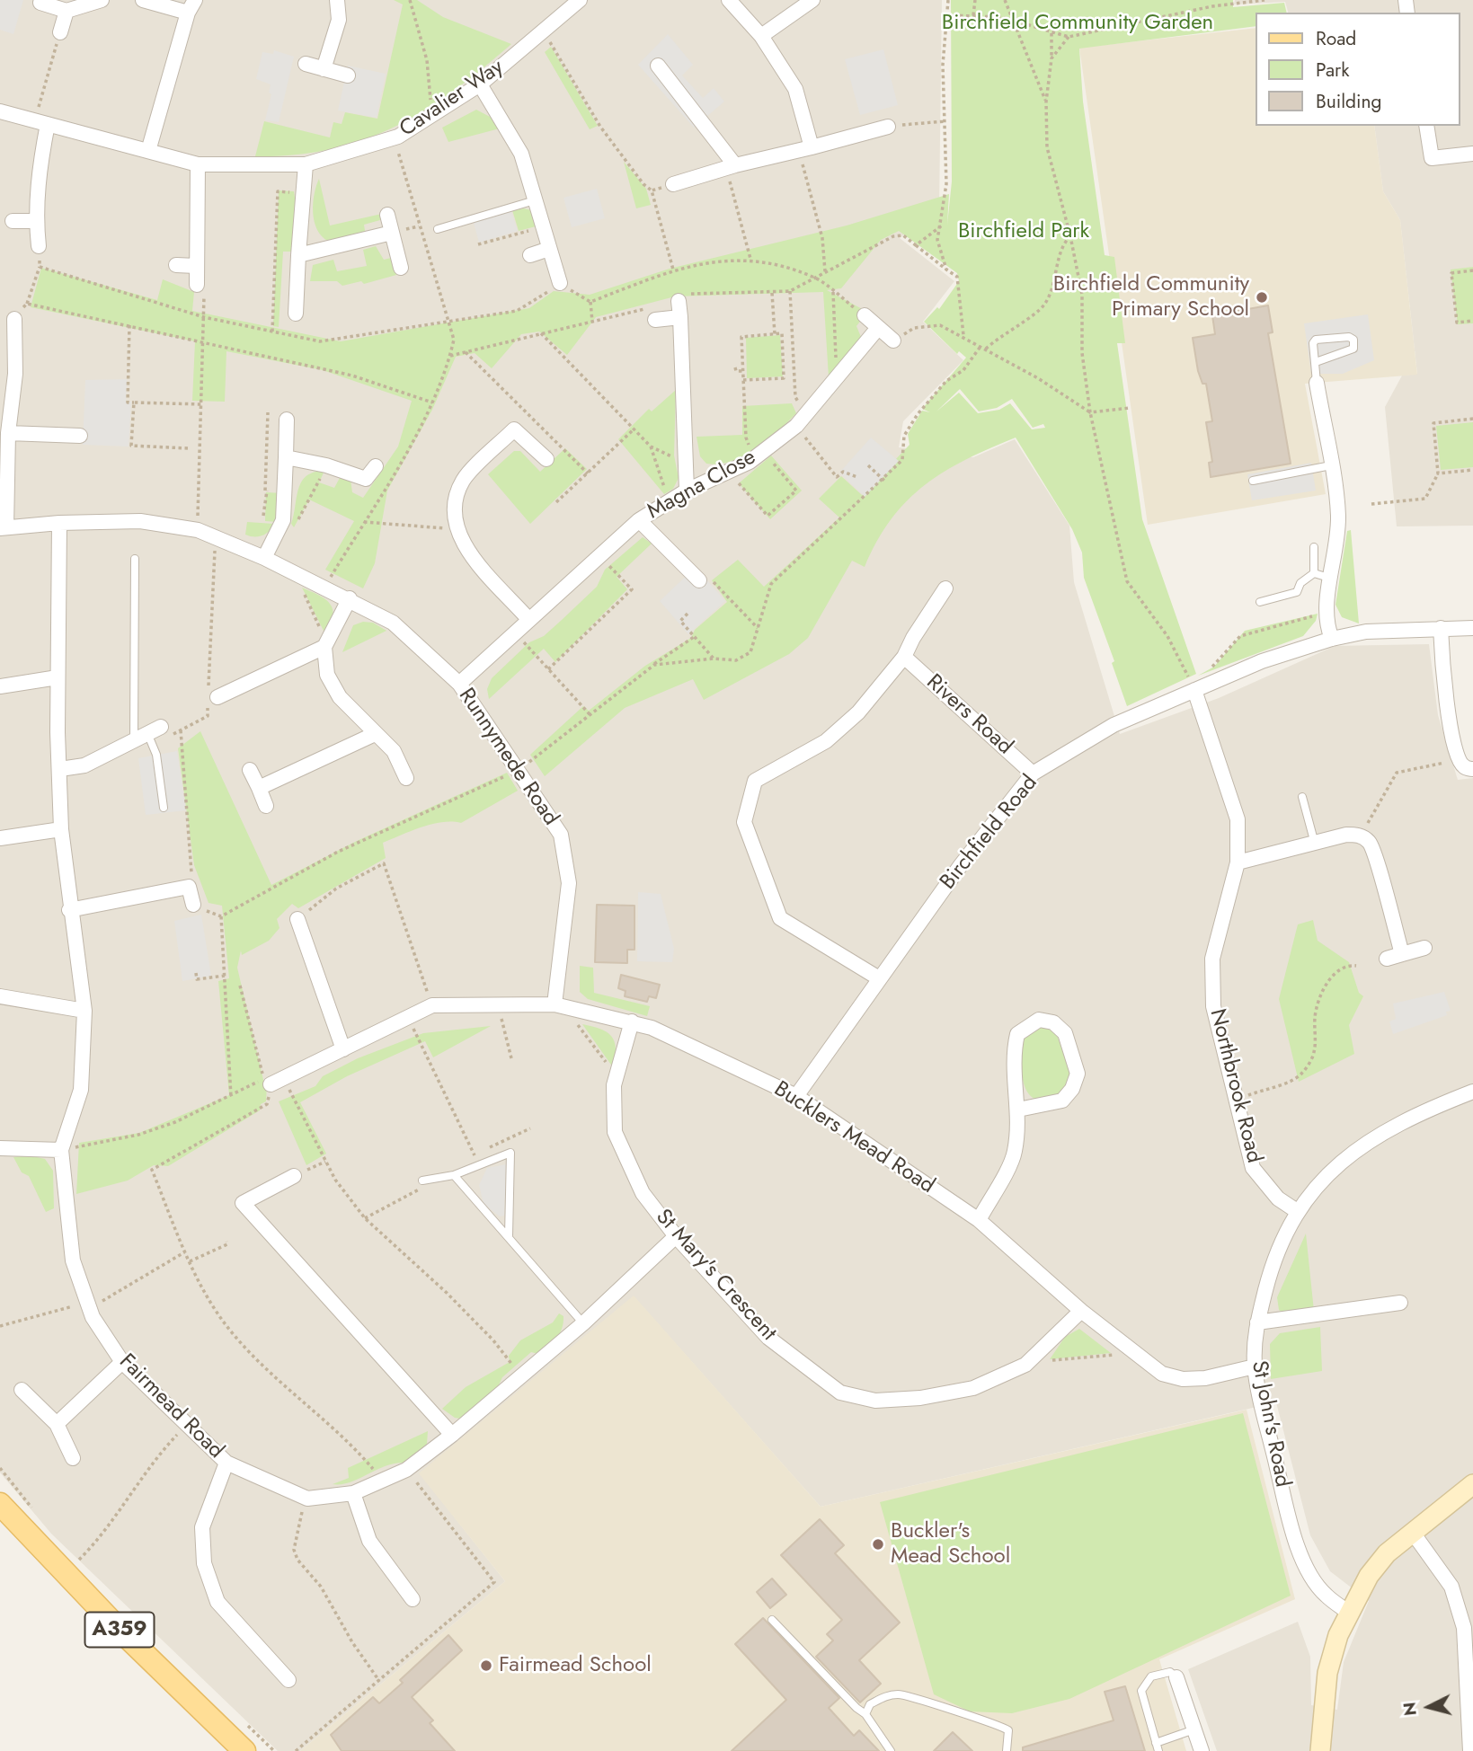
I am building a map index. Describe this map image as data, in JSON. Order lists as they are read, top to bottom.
{
  "streets": {
    "main road": ["A359"],
    "street": [
      "Cavalier Way",
      "Magna Close",
      "Rivers Road",
      "Runnymede Road",
      "Birchfield Road",
      "Northbrook Road",
      "Bucklers Mead Road",
      "St Mary's Crescent",
      "Fairmead Road",
      "St John's Road"
    ]
  },
  "crossings": [
    ["Magna Close", "Runnymede Road"],
    ["Rivers Road", "Birchfield Road"],
    ["Runnymede Road", "Bucklers Mead Road"],
    ["Birchfield Road", "Northbrook Road"],
    ["Birchfield Road", "Bucklers Mead Road"],
    ["Northbrook Road", "St John's Road"],
    ["Bucklers Mead Road", "St Mary's Crescent"],
    ["Bucklers Mead Road", "St John's Road"]
  ],
  "parks": ["Birchfield Community Garden", "Birchfield Park"],
  "places": ["Birchfield Community Primary School", "Buckler's Mead School", "Fairmead School"],
  "legend": ["Road", "Park", "Building"],
  "north": "left"
}
